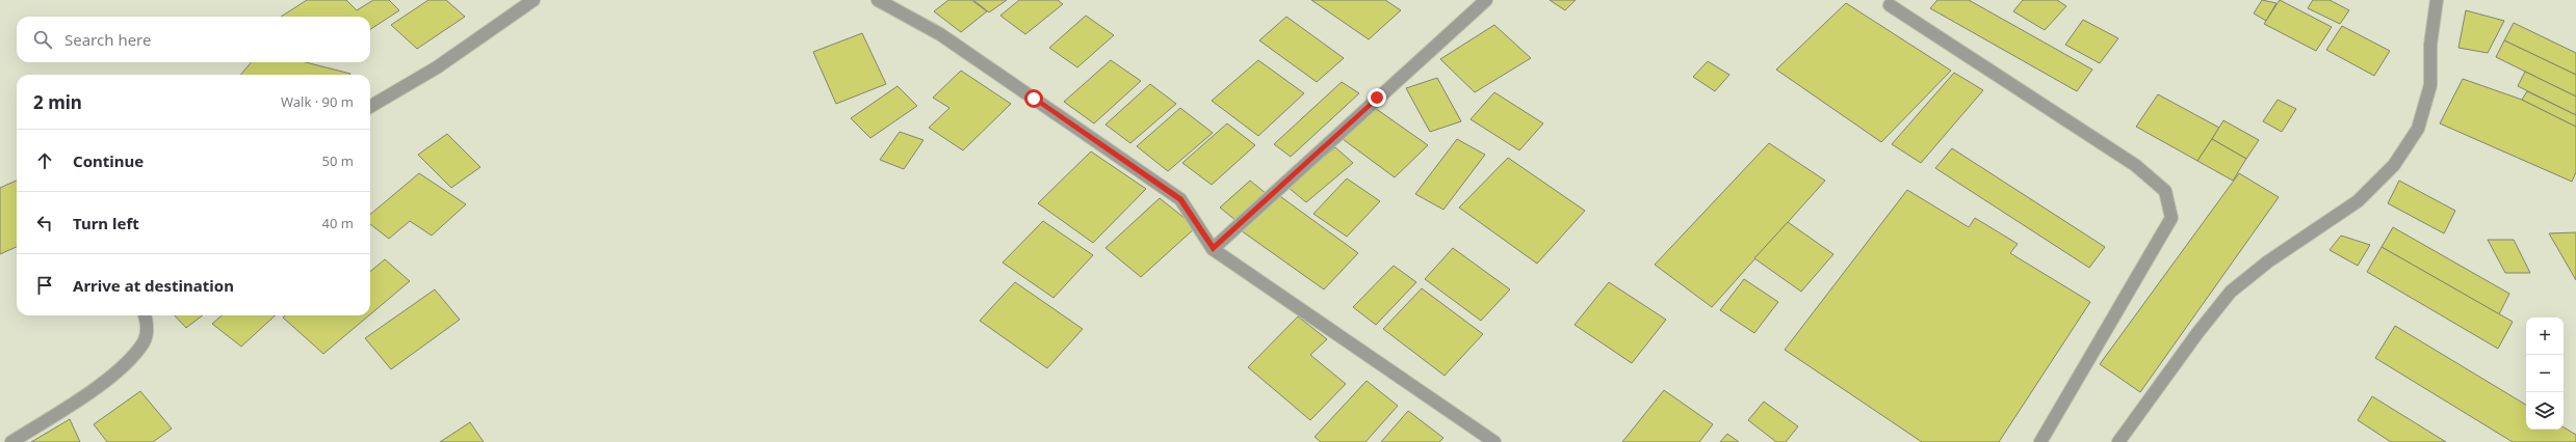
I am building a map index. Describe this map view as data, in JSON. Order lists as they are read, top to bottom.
{
  "page": {
    "search": "Search here",
    "heading": ["2 min", "Walk · 90 m"],
    "list": [
      ["Continue", "50 m"],
      ["Turn left", "40 m"],
      "Arrive at destination"
    ],
    "map_buttons": ["+", "−"]
  }
}
